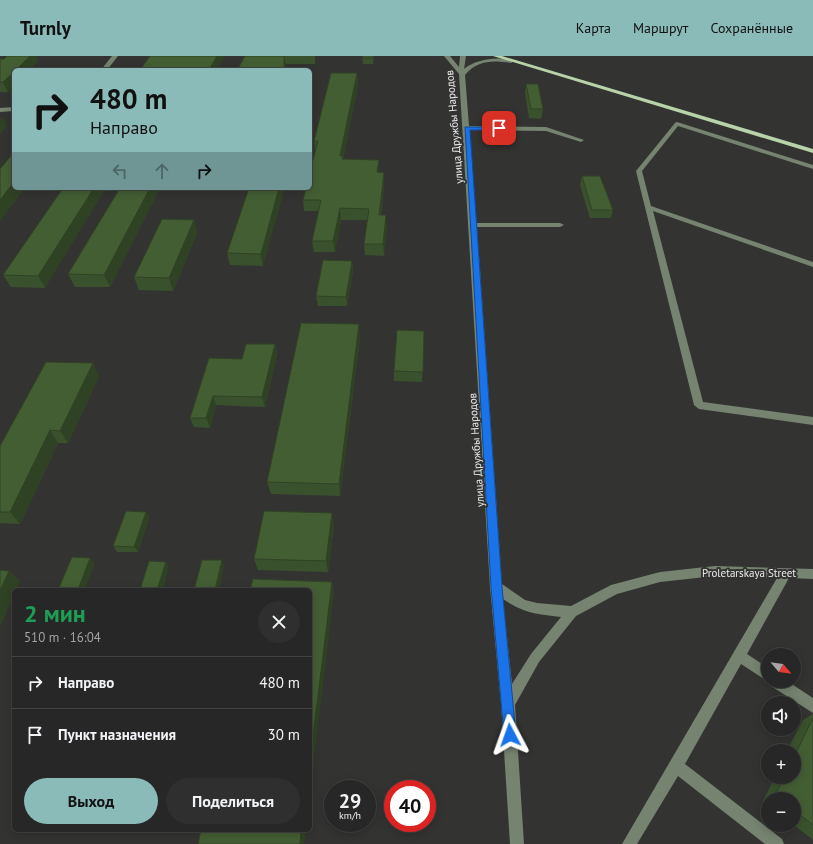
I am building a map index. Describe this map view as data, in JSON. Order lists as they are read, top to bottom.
{
  "streets": {
    "street": ["улица Дружбы Народов", "Proletarskaya Street"]
  },
  "crossings": [
    ["улица Дружбы Народов", "Proletarskaya Street"]
  ],
  "north": "bottom right",
  "page": {
    "header": "Turnly",
    "nav": ["Карта", "Маршрут", "Сохранённые"],
    "turn": ["480 m", "Направо"],
    "heading": ["2 мин", "510 m · 16:04"],
    "map_buttons": ["+", "−"],
    "list": [
      {
        "name": "Направо",
        "value": "480 m"
      },
      {
        "name": "Пункт назначения",
        "value": "30 m"
      }
    ],
    "buttons": ["Выход", "Поделиться"],
    "speed": "29 km/h",
    "limit": "40"
  }
}
